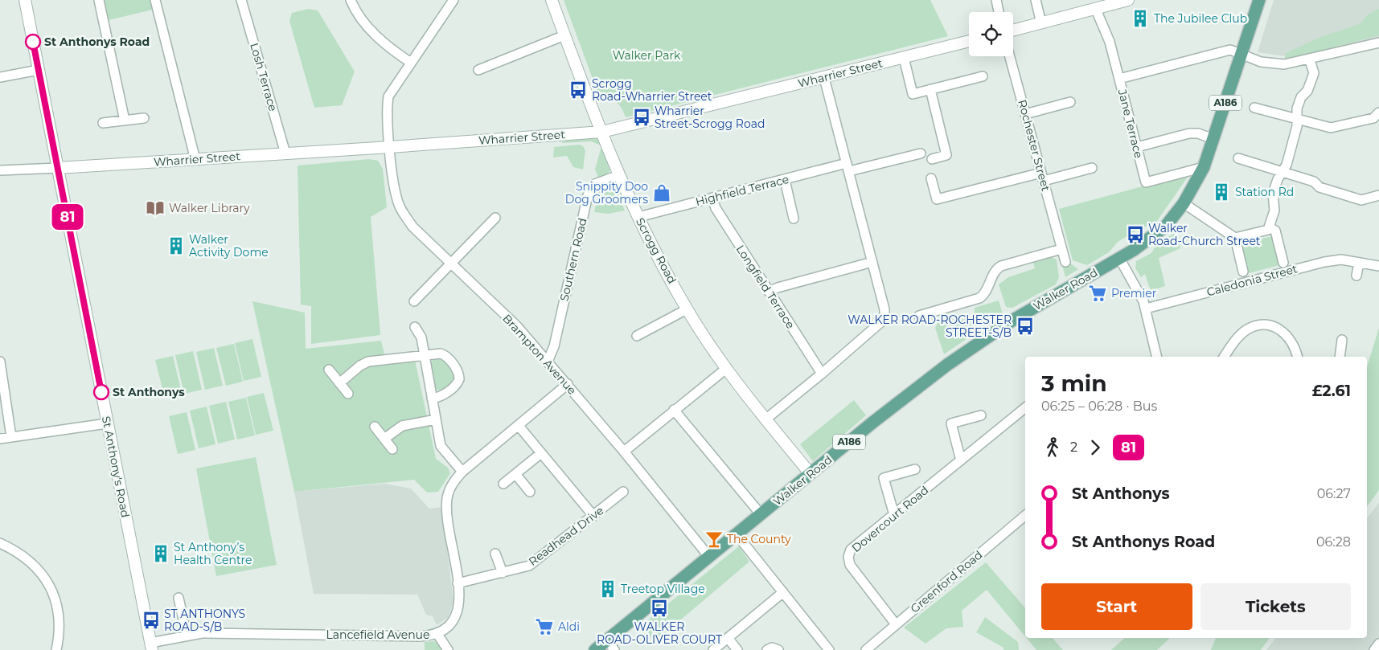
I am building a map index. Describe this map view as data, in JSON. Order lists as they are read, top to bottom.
{
  "streets": {
    "main road": ["A186", "Walker Road"],
    "street": [
      "Wharrier Street",
      "Losh Terrace",
      "Jane Terrace",
      "Rochester Street",
      "Highfield Terrace",
      "Scrogg Road",
      "Southern Road",
      "Caledonia Street",
      "Longfield Terrace",
      "Brampton Avenue",
      "St Anthony's Road",
      "Dovercourt Road",
      "Readhead Drive",
      "Greenford Road",
      "Lancefield Avenue"
    ]
  },
  "crossings": [
    ["Wharrier Street", "Losh Terrace"],
    ["Wharrier Street", "Scrogg Road"],
    ["Wharrier Street", "Brampton Avenue"],
    ["Wharrier Street", "St Anthony's Road"],
    ["A186", "Jane Terrace"],
    ["A186", "Walker Road"],
    ["Highfield Terrace", "Scrogg Road"],
    ["Highfield Terrace", "Longfield Terrace"],
    ["Scrogg Road", "Southern Road"],
    ["Scrogg Road", "Walker Road"],
    ["Southern Road", "Brampton Avenue"],
    ["Walker Road", "Brampton Avenue"],
    ["Brampton Avenue", "Lancefield Avenue"],
    ["St Anthony's Road", "Lancefield Avenue"],
    ["Dovercourt Road", "Greenford Road"],
    ["Readhead Drive", "Lancefield Avenue"]
  ],
  "parks": ["Walker Park"],
  "places": {
    "building": [
      "The Jubilee Club",
      "Station Rd",
      "Walker Activity Dome",
      "St Anthony’s Health Centre",
      "Treetop Village"
    ],
    "other": ["St Anthonys Road", "St Anthonys"],
    "bus stop": [
      "Scrogg Road-Wharrier Street",
      "Wharrier Street-Scrogg Road",
      "Walker Road-Church Street",
      "WALKER ROAD-ROCHESTER STREET-S/B",
      "WALKER ROAD-OLIVER COURT",
      "ST ANTHONYS ROAD-S/B"
    ],
    "shop": ["Snippity Doo Dog Groomers"],
    "library": ["Walker Library"],
    "supermarket": ["Premier", "Aldi"],
    "bar": ["The County"]
  },
  "lines": ["bus line 81"],
  "page": {
    "on_map": "81",
    "heading": ["3 min", "06:25 – 06:28 · Bus", "£2.61"],
    "legs": ["2", "81"],
    "list": [
      {
        "name": "St Anthonys",
        "value": "06:27"
      },
      {
        "name": "St Anthonys Road",
        "value": "06:28"
      }
    ],
    "buttons": ["Start", "Tickets"]
  }
}
